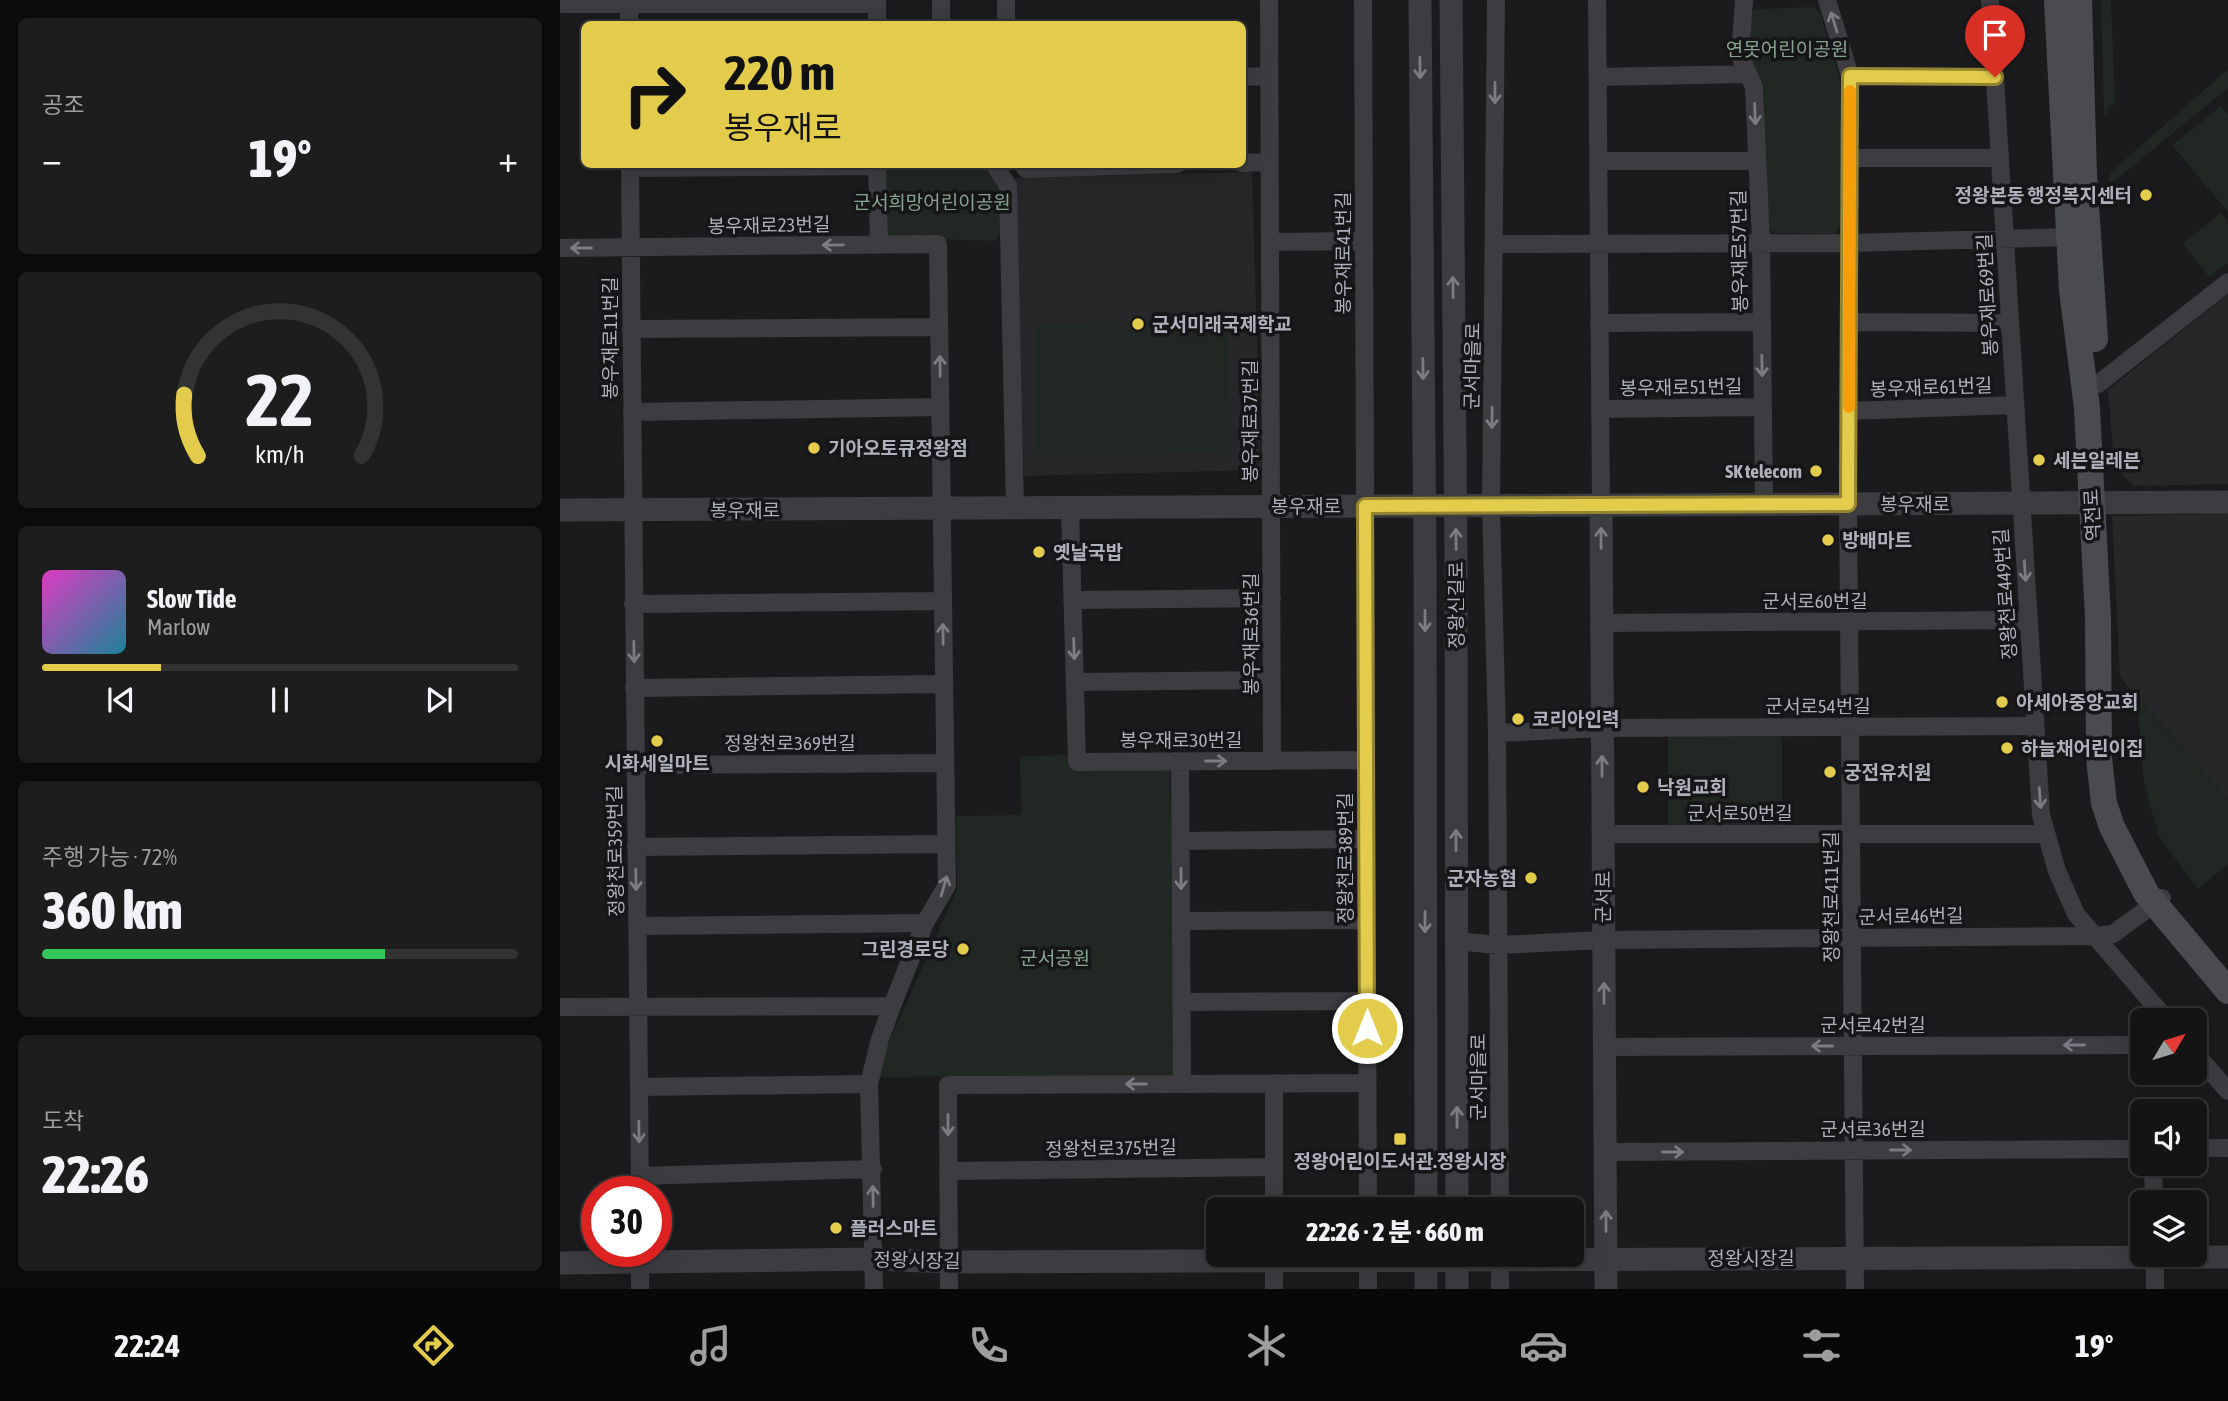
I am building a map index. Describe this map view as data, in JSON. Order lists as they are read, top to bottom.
{
  "streets": {
    "main road": ["역전로"],
    "street": [
      "봉우재로23번길",
      "봉우재로57번길",
      "봉우재로41번길",
      "봉우재로69번길",
      "봉우재로11번길",
      "군서마을로",
      "봉우재로51번길",
      "봉우재로61번길",
      "봉우재로37번길",
      "봉우재로",
      "정왕천로449번길",
      "군서로60번길",
      "정왕신길로",
      "봉우재로36번길",
      "군서로54번길",
      "봉우재로30번길",
      "정왕천로369번길",
      "군서로50번길",
      "정왕천로359번길",
      "정왕천로389번길",
      "군서로",
      "정왕천로411번길",
      "군서로46번길",
      "군서로42번길",
      "군서로36번길",
      "정왕천로375번길",
      "정왕시장길"
    ]
  },
  "crossings": [
    ["봉우재로23번길", "봉우재로11번길"],
    ["봉우재로23번길", "봉우재로"],
    ["봉우재로57번길", "봉우재로51번길"],
    ["봉우재로57번길", "봉우재로"],
    ["봉우재로41번길", "봉우재로"],
    ["봉우재로41번길", "정왕천로389번길"],
    ["봉우재로69번길", "봉우재로61번길"],
    ["봉우재로69번길", "봉우재로"],
    ["봉우재로69번길", "정왕천로449번길"],
    ["봉우재로11번길", "봉우재로"],
    ["봉우재로11번길", "정왕천로359번길"],
    ["군서마을로", "봉우재로"],
    ["봉우재로51번길", "봉우재로"],
    ["봉우재로51번길", "군서로"],
    ["봉우재로61번길", "봉우재로"],
    ["봉우재로61번길", "정왕천로411번길"],
    ["봉우재로37번길", "봉우재로"],
    ["봉우재로37번길", "봉우재로36번길"],
    ["봉우재로", "역전로"],
    ["봉우재로", "정왕천로449번길"],
    ["봉우재로", "정왕신길로"],
    ["봉우재로", "봉우재로36번길"],
    ["봉우재로", "봉우재로30번길"],
    ["봉우재로", "정왕천로359번길"],
    ["봉우재로", "정왕천로389번길"],
    ["봉우재로", "군서로"],
    ["봉우재로", "정왕천로411번길"],
    ["역전로", "군서로46번길"],
    ["정왕천로449번길", "군서로60번길"],
    ["정왕천로449번길", "군서로54번길"],
    ["정왕천로449번길", "군서로50번길"],
    ["정왕천로449번길", "군서로46번길"],
    ["군서로60번길", "군서로"],
    ["군서로60번길", "정왕천로411번길"],
    ["봉우재로36번길", "봉우재로30번길"],
    ["군서로54번길", "군서로"],
    ["군서로54번길", "정왕천로411번길"],
    ["봉우재로30번길", "정왕천로389번길"],
    ["정왕천로369번길", "정왕천로359번길"],
    ["군서로50번길", "군서로"],
    ["군서로50번길", "정왕천로411번길"],
    ["군서로", "군서로46번길"],
    ["군서로", "군서로42번길"],
    ["군서로", "군서로36번길"],
    ["군서로", "정왕시장길"],
    ["정왕천로411번길", "군서로46번길"],
    ["정왕천로411번길", "군서로42번길"],
    ["정왕천로411번길", "군서로36번길"],
    ["정왕천로411번길", "정왕시장길"]
  ],
  "one_way": [
    "군서마을로",
    "정왕천로449번길",
    "정왕천로359번길",
    "군서로",
    "군서로42번길",
    "군서로36번길"
  ],
  "parks": ["연못어린이공원", "군서희망어린이공원", "군서공원"],
  "places": {
    "other": [
      "정왕본동 행정복지센터",
      "군서미래국제학교",
      "기아오토큐정왕점",
      "세븐일레븐",
      "SK telecom",
      "방배마트",
      "옛날국밥",
      "아세아중앙교회",
      "코리아인력",
      "시화세일마트",
      "하늘채어린이집",
      "궁전유치원",
      "낙원교회",
      "군자농협",
      "그린경로당",
      "플러스마트"
    ],
    "transit": ["정왕어린이도서관.정왕시장"]
  },
  "north": "top right",
  "page": {
    "tile": [
      "공조",
      ["주행 가능 · 72%", "360 km"],
      ["도착", "22:26"]
    ],
    "turn": ["220 m", "봉우재로"],
    "heat": ["−", "19°", "+"],
    "song": ["Slow Tide", "Marlow"],
    "limit": "30",
    "trip": "22:26 · 2 분 · 660 m",
    "tabs": ["22:24", "19°"],
    "gauge": ["22", "km/h"]
  }
}
